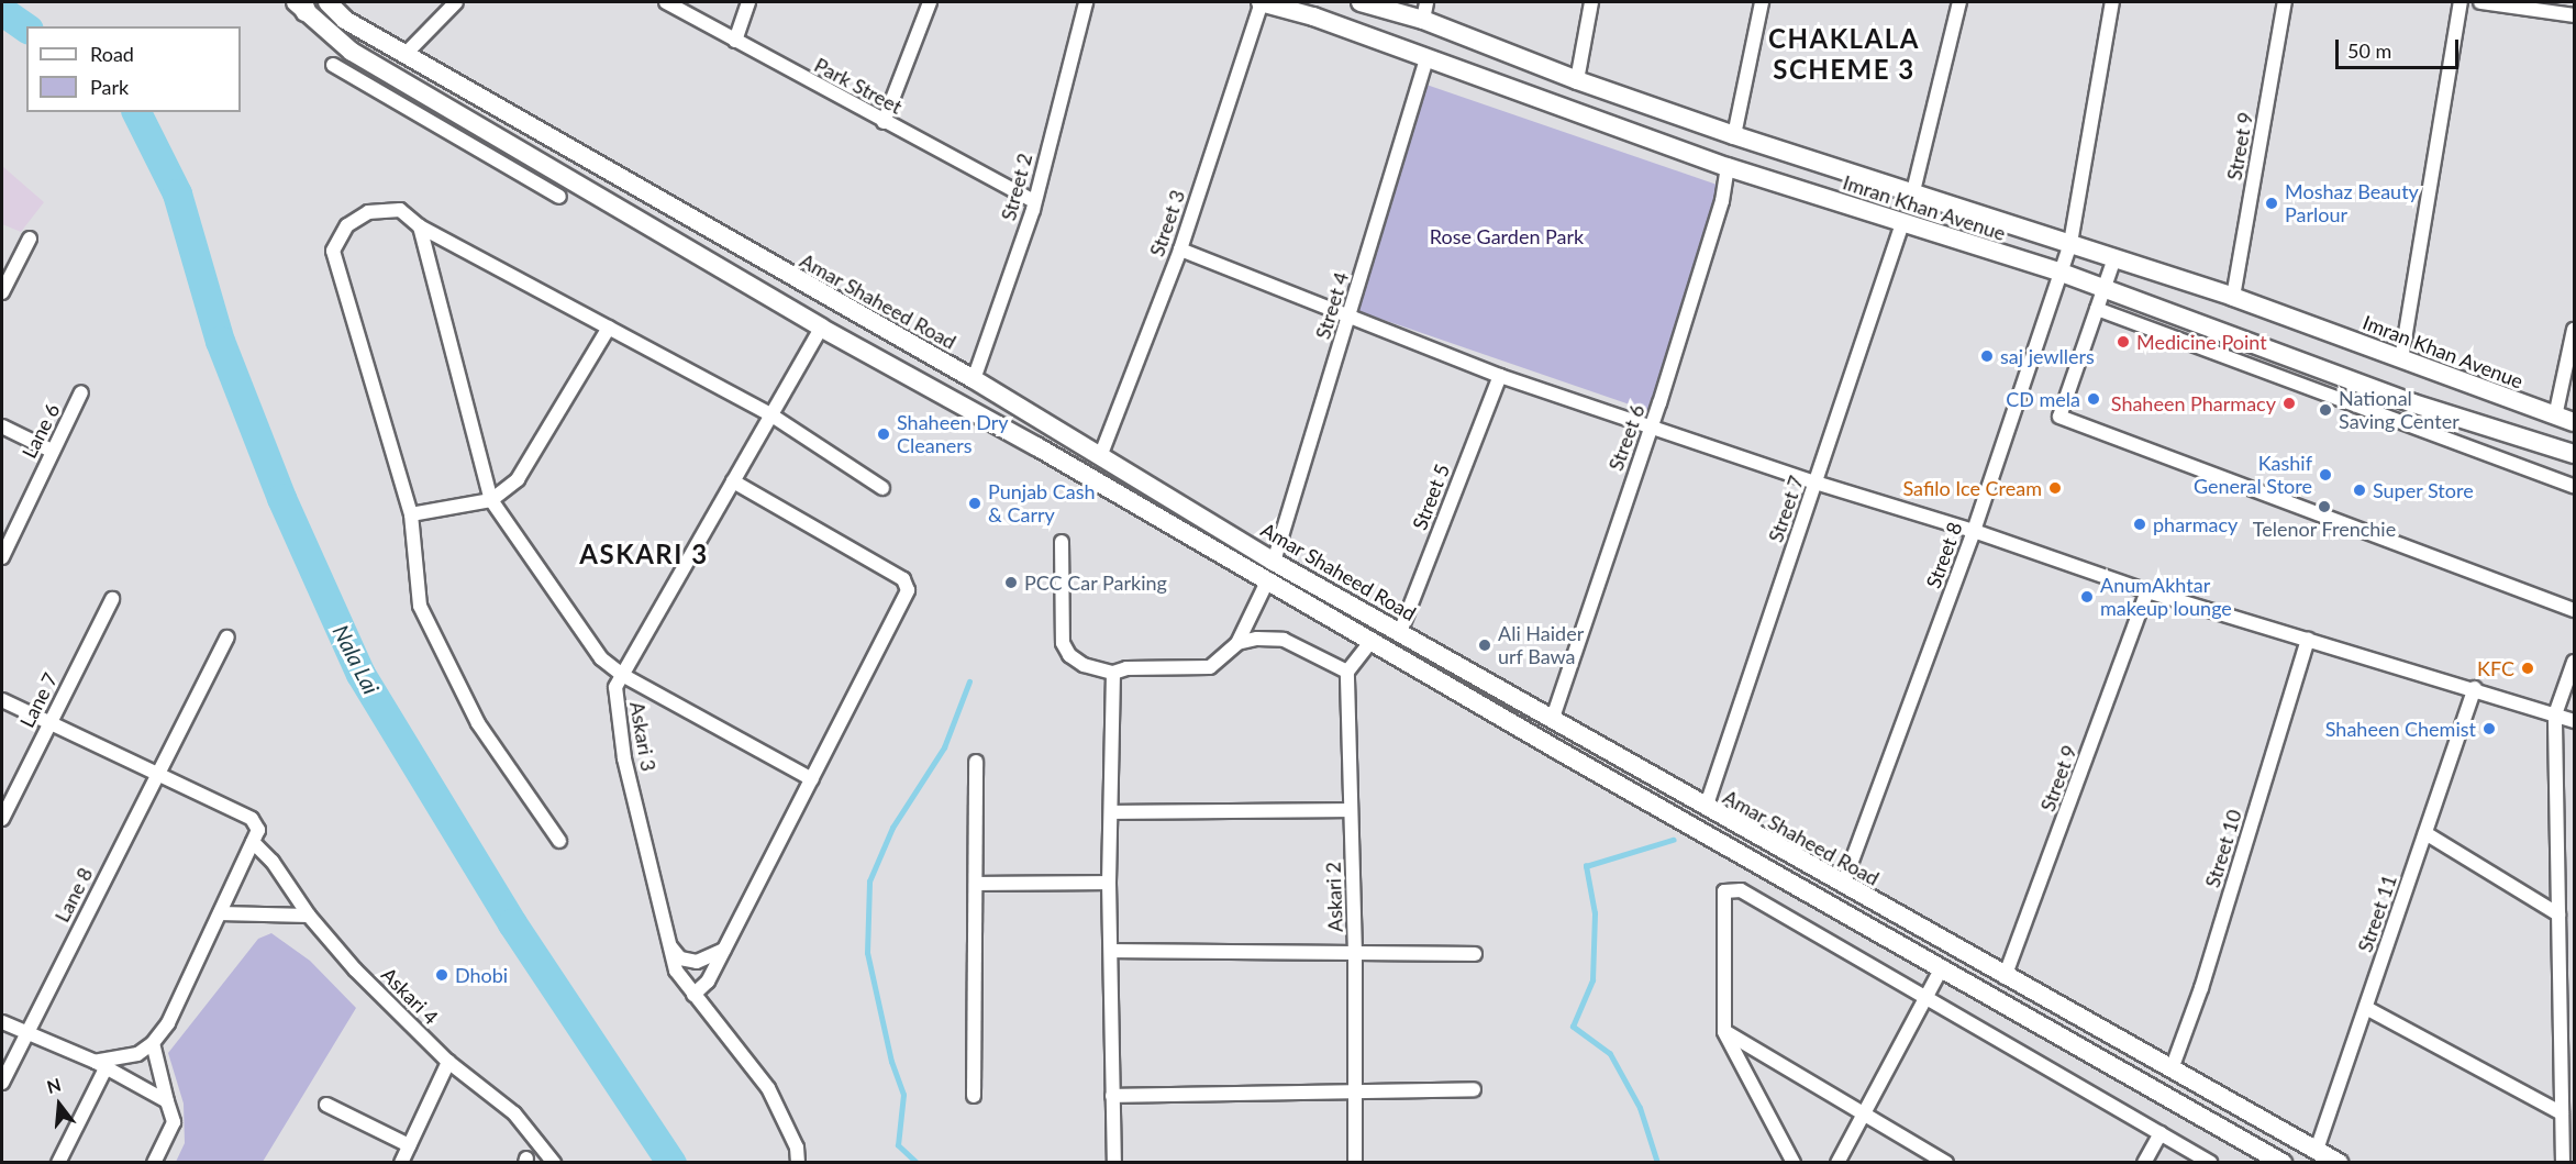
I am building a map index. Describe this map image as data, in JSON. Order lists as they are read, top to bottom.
{
  "streets": {
    "main road": ["Imran Khan Avenue", "Amar Shaheed Road"],
    "street": [
      "Park Street",
      "Street 9",
      "Street 2",
      "Street 3",
      "Street 4",
      "Lane 6",
      "Street 6",
      "Street 5",
      "Street 7",
      "Street 8",
      "Lane 7",
      "Askari 3",
      "Street 10",
      "Lane 8",
      "Askari 2",
      "Street 11",
      "Askari 4"
    ]
  },
  "crossings": [
    ["Park Street", "Street 2"],
    ["Street 9", "Imran Khan Avenue"],
    ["Street 9", "Amar Shaheed Road"],
    ["Street 2", "Amar Shaheed Road"],
    ["Imran Khan Avenue", "Street 3"],
    ["Imran Khan Avenue", "Street 4"],
    ["Imran Khan Avenue", "Street 6"],
    ["Imran Khan Avenue", "Street 7"],
    ["Imran Khan Avenue", "Street 8"],
    ["Street 3", "Amar Shaheed Road"],
    ["Amar Shaheed Road", "Street 4"],
    ["Amar Shaheed Road", "Street 6"],
    ["Amar Shaheed Road", "Street 5"],
    ["Amar Shaheed Road", "Street 7"],
    ["Amar Shaheed Road", "Street 8"],
    ["Amar Shaheed Road", "Street 10"],
    ["Amar Shaheed Road", "Street 11"]
  ],
  "districts": ["CHAKLALA SCHEME 3", "ASKARI 3"],
  "water": ["Nala Lai"],
  "parks": ["Rose Garden Park"],
  "places": [
    "Moshaz Beauty Parlour",
    "Medicine Point",
    "saj jewllers",
    "CD mela",
    "Shaheen Pharmacy",
    "National Saving Center",
    "Shaheen Dry Cleaners",
    "Kashif General Store",
    "Safilo Ice Cream",
    "Super Store",
    "Punjab Cash & Carry",
    "Telenor Frenchie",
    "pharmacy",
    "PCC Car Parking",
    "AnumAkhtar makeup lounge",
    "Ali Haider urf Bawa",
    "KFC",
    "Shaheen Chemist",
    "Dhobi"
  ],
  "legend": ["Road", "Park"],
  "scale_bar": "50 m",
  "north": "top"
}
